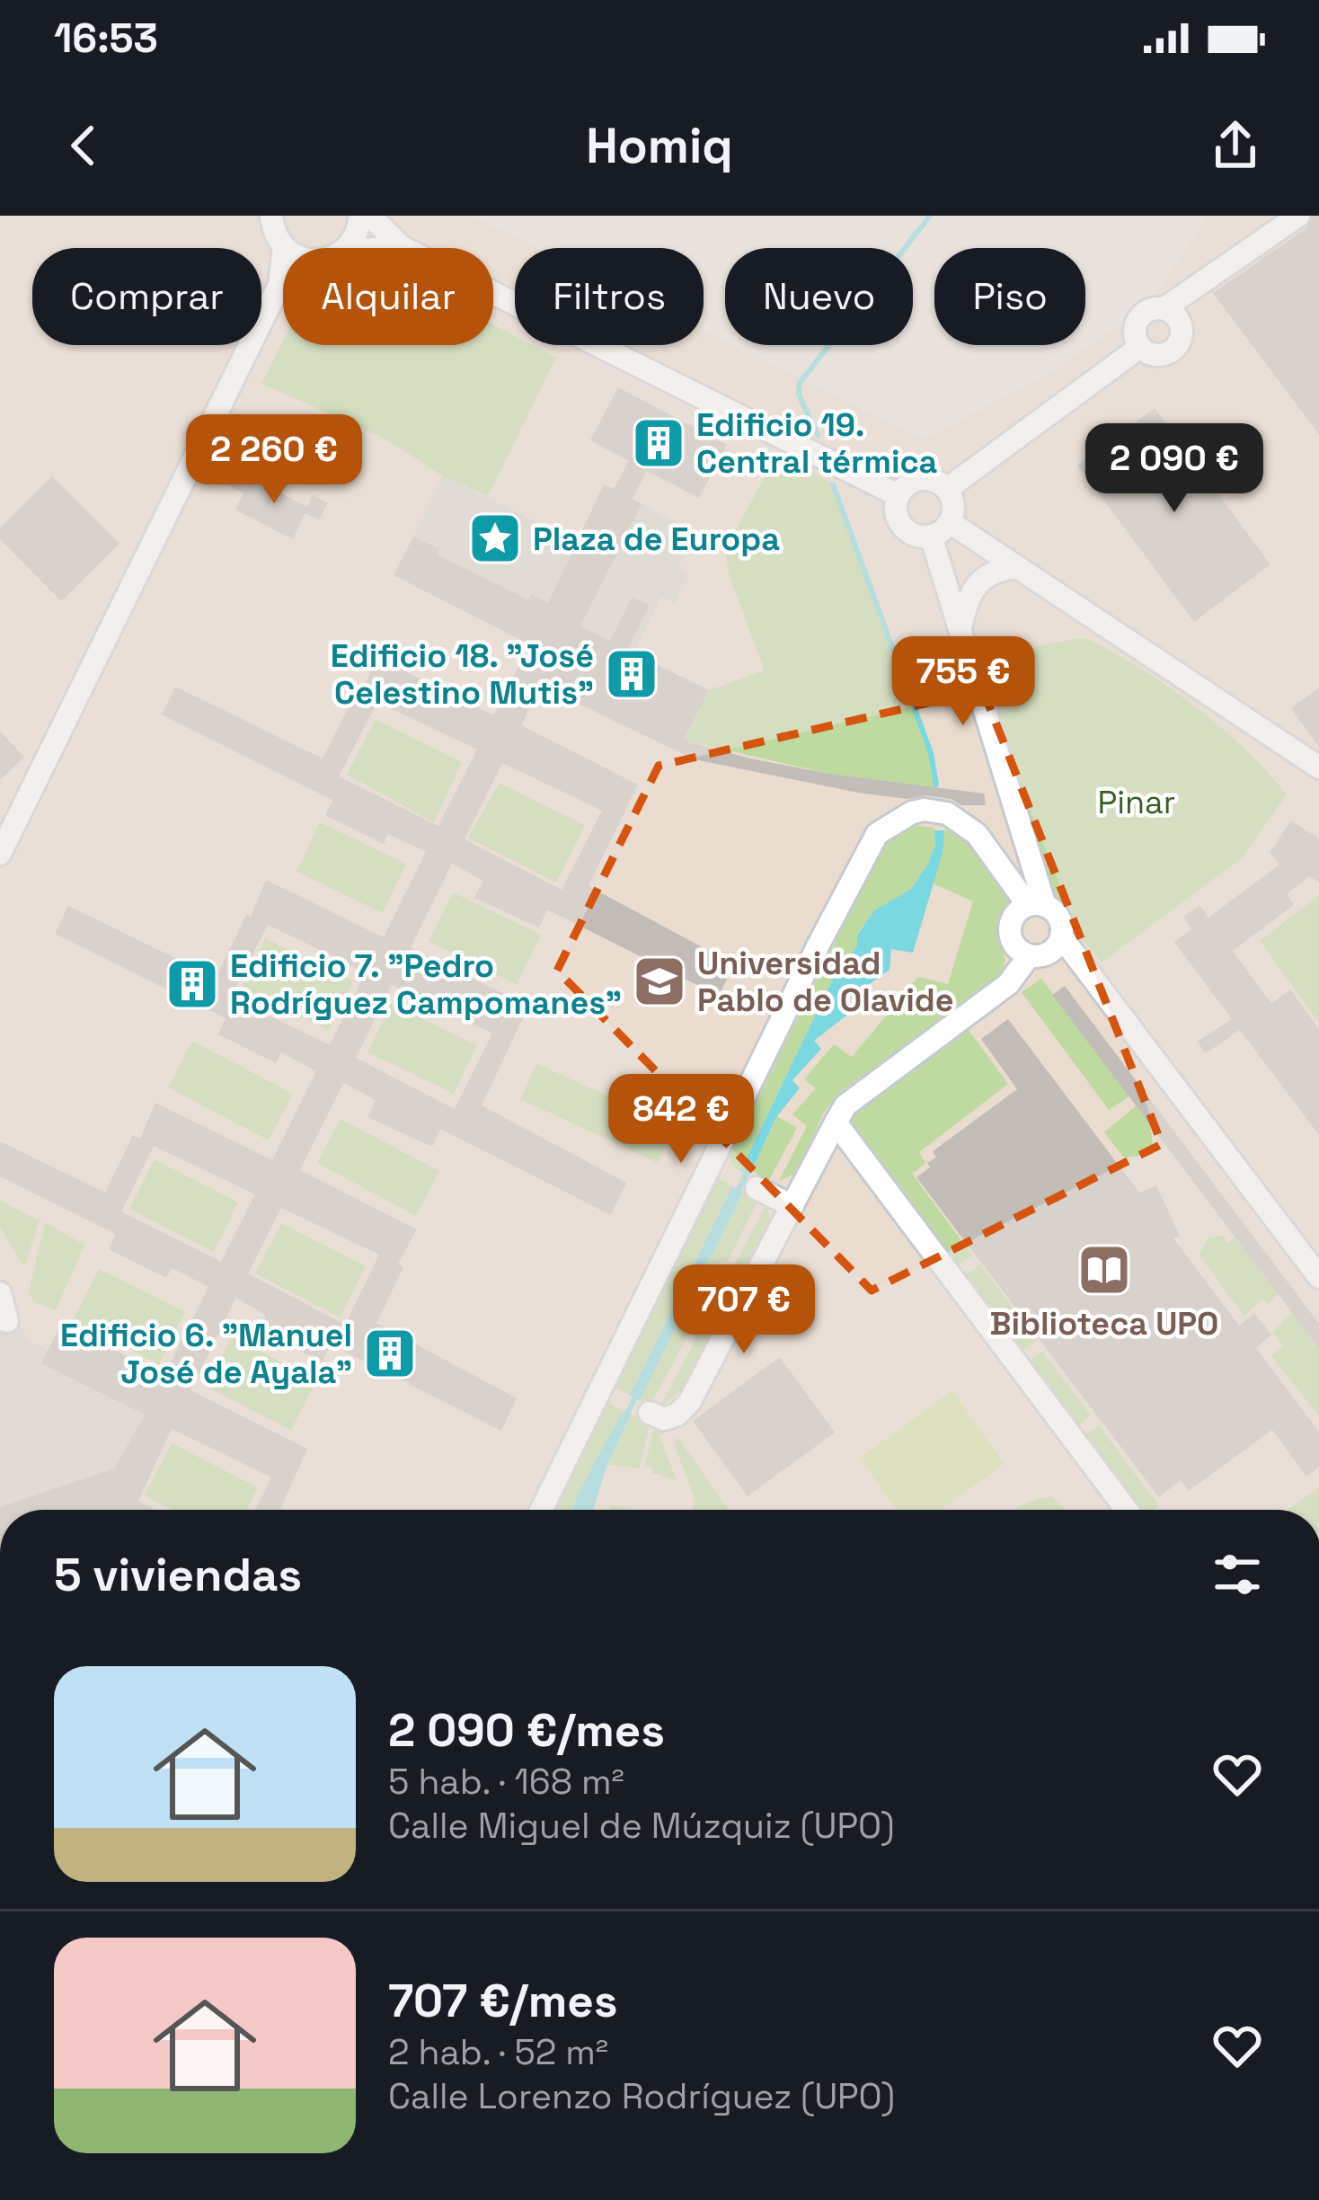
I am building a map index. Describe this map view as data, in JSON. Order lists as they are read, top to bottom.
{
  "parks": ["Pinar"],
  "places": {
    "building": [
      "Edificio 19. Central térmica",
      "Edificio 18. \"José Celestino Mutis\"",
      "Edificio 7. \"Pedro Rodríguez Campomanes\"",
      "Edificio 6. \"Manuel José de Ayala\""
    ],
    "place": ["Plaza de Europa"],
    "school or university": ["Universidad Pablo de Olavide"],
    "library": ["Biblioteca UPO"]
  },
  "page": {
    "status": "16:53",
    "header": "Homiq",
    "chip": [
      "Comprar",
      "Alquilar",
      "Filtros",
      "Nuevo",
      "Piso"
    ],
    "price": [
      "2 260 €",
      "2 090 €",
      "755 €",
      "842 €",
      "707 €"
    ],
    "heading": "5 viviendas",
    "list": [
      {
        "name": "2 090 €/mes",
        "note": "5 hab. · 168 m² · Calle Miguel de Múzquiz (UPO)"
      },
      {
        "name": "707 €/mes",
        "note": "2 hab. · 52 m² · Calle Lorenzo Rodríguez (UPO)"
      }
    ]
  }
}
